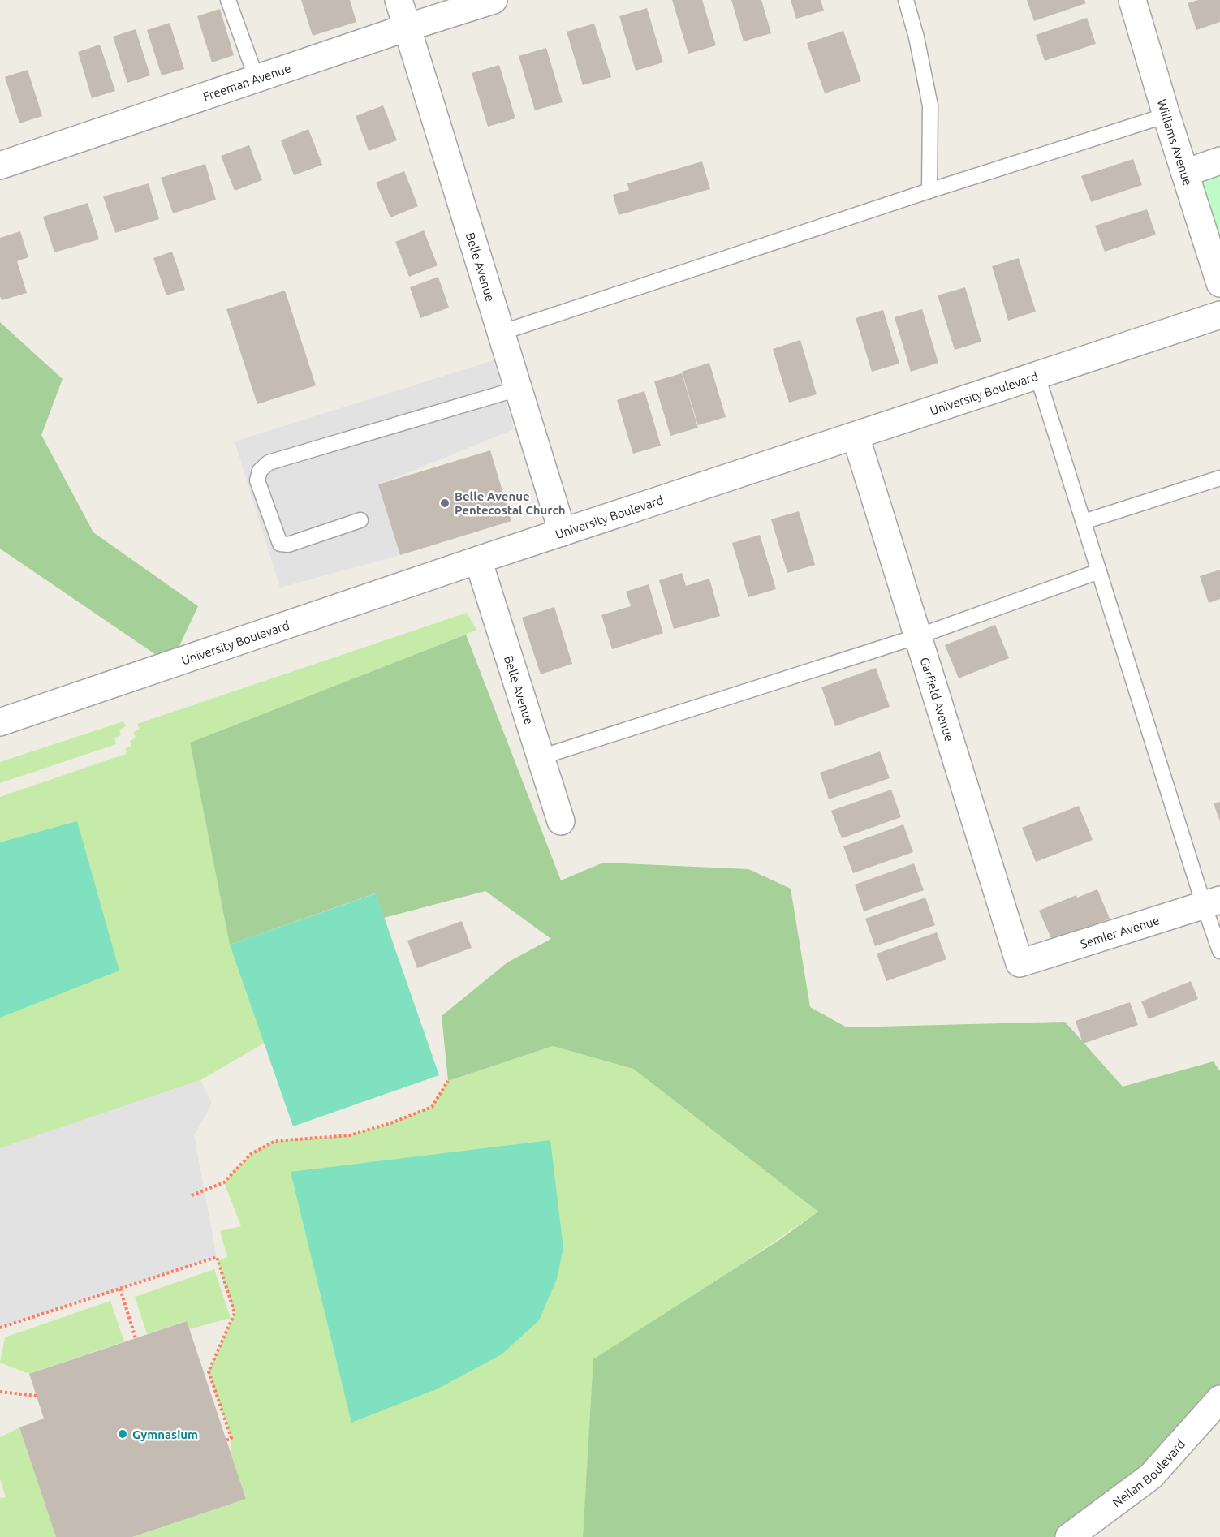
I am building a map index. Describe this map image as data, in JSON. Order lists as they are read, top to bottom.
{
  "streets": {
    "street": [
      "Freeman Avenue",
      "Williams Avenue",
      "Belle Avenue",
      "University Boulevard",
      "Garfield Avenue",
      "Semler Avenue",
      "Neilan Boulevard"
    ]
  },
  "crossings": [
    ["Freeman Avenue", "Belle Avenue"],
    ["Belle Avenue", "University Boulevard"],
    ["University Boulevard", "Garfield Avenue"],
    ["Garfield Avenue", "Semler Avenue"]
  ],
  "places": ["Belle Avenue Pentecostal Church", "Gymnasium"]
}
